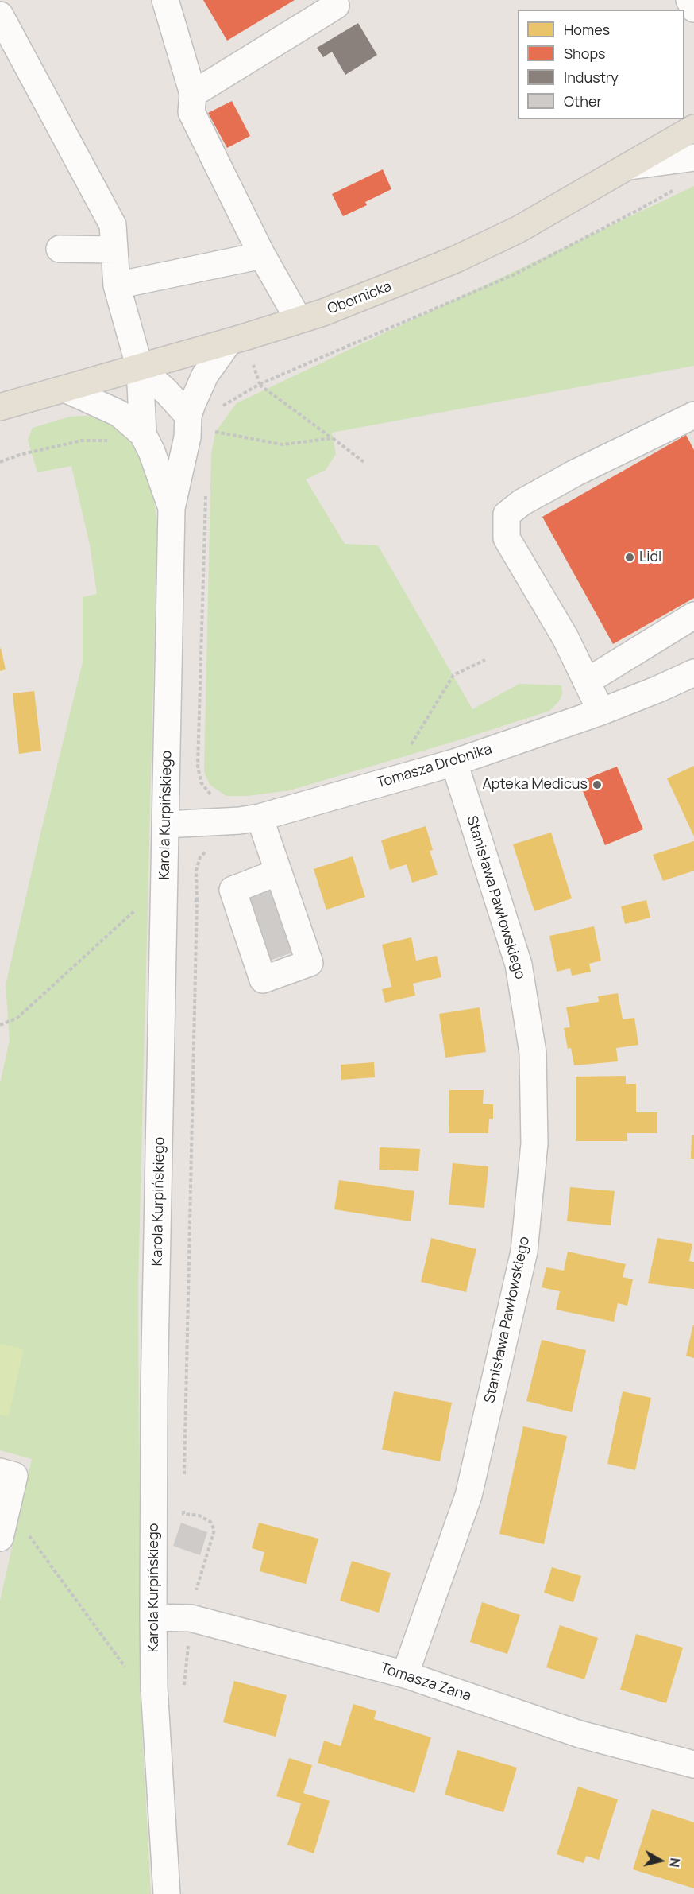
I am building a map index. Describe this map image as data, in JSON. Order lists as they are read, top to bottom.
{
  "streets": {
    "main road": ["Obornicka"],
    "street": [
      "Tomasza Drobnika",
      "Karola Kurpińskiego",
      "Stanisława Pawłowskiego",
      "Tomasza Zana"
    ]
  },
  "crossings": [
    ["Obornicka", "Karola Kurpińskiego"],
    ["Tomasza Drobnika", "Karola Kurpińskiego"],
    ["Tomasza Drobnika", "Stanisława Pawłowskiego"],
    ["Karola Kurpińskiego", "Tomasza Zana"],
    ["Stanisława Pawłowskiego", "Tomasza Zana"]
  ],
  "places": ["Lidl", "Apteka Medicus"],
  "legend": [
    "Homes",
    "Shops",
    "Industry",
    "Other"
  ],
  "north": "right"
}
